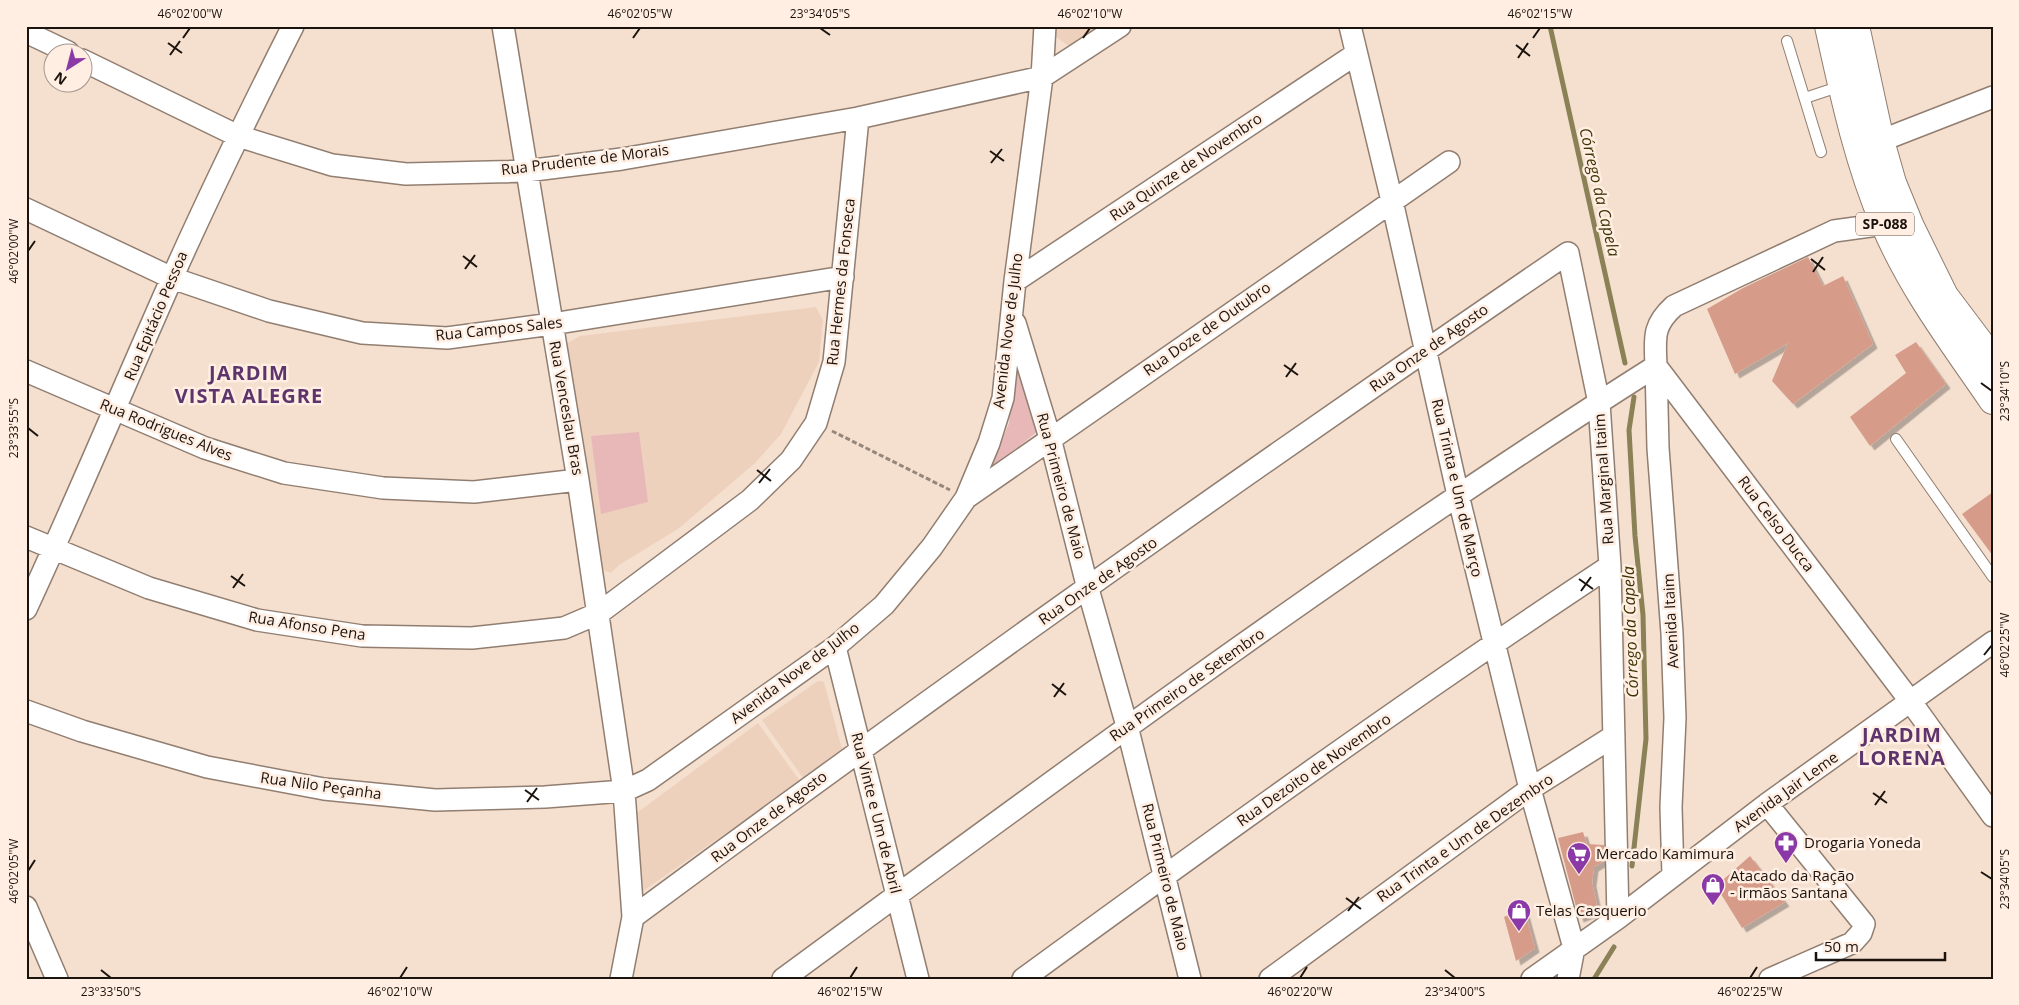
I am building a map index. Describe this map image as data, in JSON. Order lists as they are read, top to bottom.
{
  "streets": {
    "main road": ["SP-088"],
    "street": [
      "Rua Prudente de Morais",
      "Rua Quinze de Novembro",
      "Rua Hermes da Fonseca",
      "Rua Epitácio Pessoa",
      "Rua Campos Sales",
      "Rua Doze de Outubro",
      "Avenida Nove de Julho",
      "Rua Onze de Agosto",
      "Rua Venceslau Bras",
      "Rua Rodrigues Alves",
      "Rua Marginal Itaim",
      "Rua Primeiro de Maio",
      "Rua Trinta e Um de Março",
      "Rua Celso Ducca",
      "Avenida Itaim",
      "Rua Afonso Pena",
      "Rua Primeiro de Setembro",
      "Rua Dezoito de Novembro",
      "Rua Nilo Peçanha",
      "Avenida Jair Leme",
      "Rua Vinte e Um de Abril",
      "Rua Trinta e Um de Dezembro"
    ]
  },
  "crossings": [
    ["Rua Prudente de Morais", "Rua Hermes da Fonseca"],
    ["Rua Prudente de Morais", "Rua Epitácio Pessoa"],
    ["Rua Prudente de Morais", "Avenida Nove de Julho"],
    ["Rua Prudente de Morais", "Rua Venceslau Bras"],
    ["Rua Quinze de Novembro", "Avenida Nove de Julho"],
    ["Rua Quinze de Novembro", "Rua Trinta e Um de Março"],
    ["Rua Hermes da Fonseca", "Rua Campos Sales"],
    ["Rua Hermes da Fonseca", "Rua Venceslau Bras"],
    ["Rua Hermes da Fonseca", "Rua Afonso Pena"],
    ["Rua Epitácio Pessoa", "Rua Campos Sales"],
    ["Rua Epitácio Pessoa", "Rua Rodrigues Alves"],
    ["Rua Epitácio Pessoa", "Rua Afonso Pena"],
    ["Rua Campos Sales", "Rua Venceslau Bras"],
    ["Rua Doze de Outubro", "Avenida Nove de Julho"],
    ["Rua Doze de Outubro", "Rua Primeiro de Maio"],
    ["Rua Doze de Outubro", "Rua Trinta e Um de Março"],
    ["Avenida Nove de Julho", "Rua Venceslau Bras"],
    ["Avenida Nove de Julho", "Rua Primeiro de Maio"],
    ["Avenida Nove de Julho", "Rua Nilo Peçanha"],
    ["Avenida Nove de Julho", "Rua Vinte e Um de Abril"],
    ["Rua Onze de Agosto", "Rua Marginal Itaim"],
    ["Rua Onze de Agosto", "Rua Primeiro de Maio"],
    ["Rua Onze de Agosto", "Rua Trinta e Um de Março"],
    ["Rua Onze de Agosto", "Rua Vinte e Um de Abril"],
    ["Rua Venceslau Bras", "Rua Rodrigues Alves"],
    ["Rua Venceslau Bras", "Rua Afonso Pena"],
    ["Rua Venceslau Bras", "Rua Nilo Peçanha"],
    ["Rua Marginal Itaim", "Rua Primeiro de Setembro"],
    ["Rua Marginal Itaim", "Rua Dezoito de Novembro"],
    ["Rua Marginal Itaim", "Avenida Jair Leme"],
    ["Rua Marginal Itaim", "Rua Trinta e Um de Dezembro"],
    ["Rua Primeiro de Maio", "Rua Primeiro de Setembro"],
    ["Rua Primeiro de Maio", "Rua Dezoito de Novembro"],
    ["Rua Trinta e Um de Março", "Rua Primeiro de Setembro"],
    ["Rua Trinta e Um de Março", "Rua Dezoito de Novembro"],
    ["Rua Trinta e Um de Março", "Avenida Jair Leme"],
    ["Rua Trinta e Um de Março", "Rua Trinta e Um de Dezembro"],
    ["Rua Celso Ducca", "Avenida Itaim"],
    ["Rua Celso Ducca", "Rua Primeiro de Setembro"],
    ["Rua Celso Ducca", "Avenida Jair Leme"],
    ["Avenida Itaim", "Rua Primeiro de Setembro"],
    ["Avenida Itaim", "Avenida Jair Leme"],
    ["Rua Primeiro de Setembro", "Rua Vinte e Um de Abril"]
  ],
  "districts": ["JARDIM VISTA ALEGRE", "JARDIM LORENA"],
  "water": ["Córrego da Capela"],
  "places": {
    "pharmacy": ["Drogaria Yoneda"],
    "supermarket": ["Mercado Kamimura"],
    "shop": ["Atacado da Ração - irmãos Santana", "Telas Casquerio"]
  },
  "scale_bar": "50 m",
  "north": "bottom left",
  "coordinates": [
    "46°02'00\"W",
    "46°02'05\"W",
    "23°34'05\"S",
    "46°02'10\"W",
    "46°02'15\"W",
    "23°34'10\"S",
    "23°33'55\"S",
    "46°02'25\"W",
    "23°33'50\"S",
    "46°02'20\"W",
    "23°34'00\"S"
  ]
}
